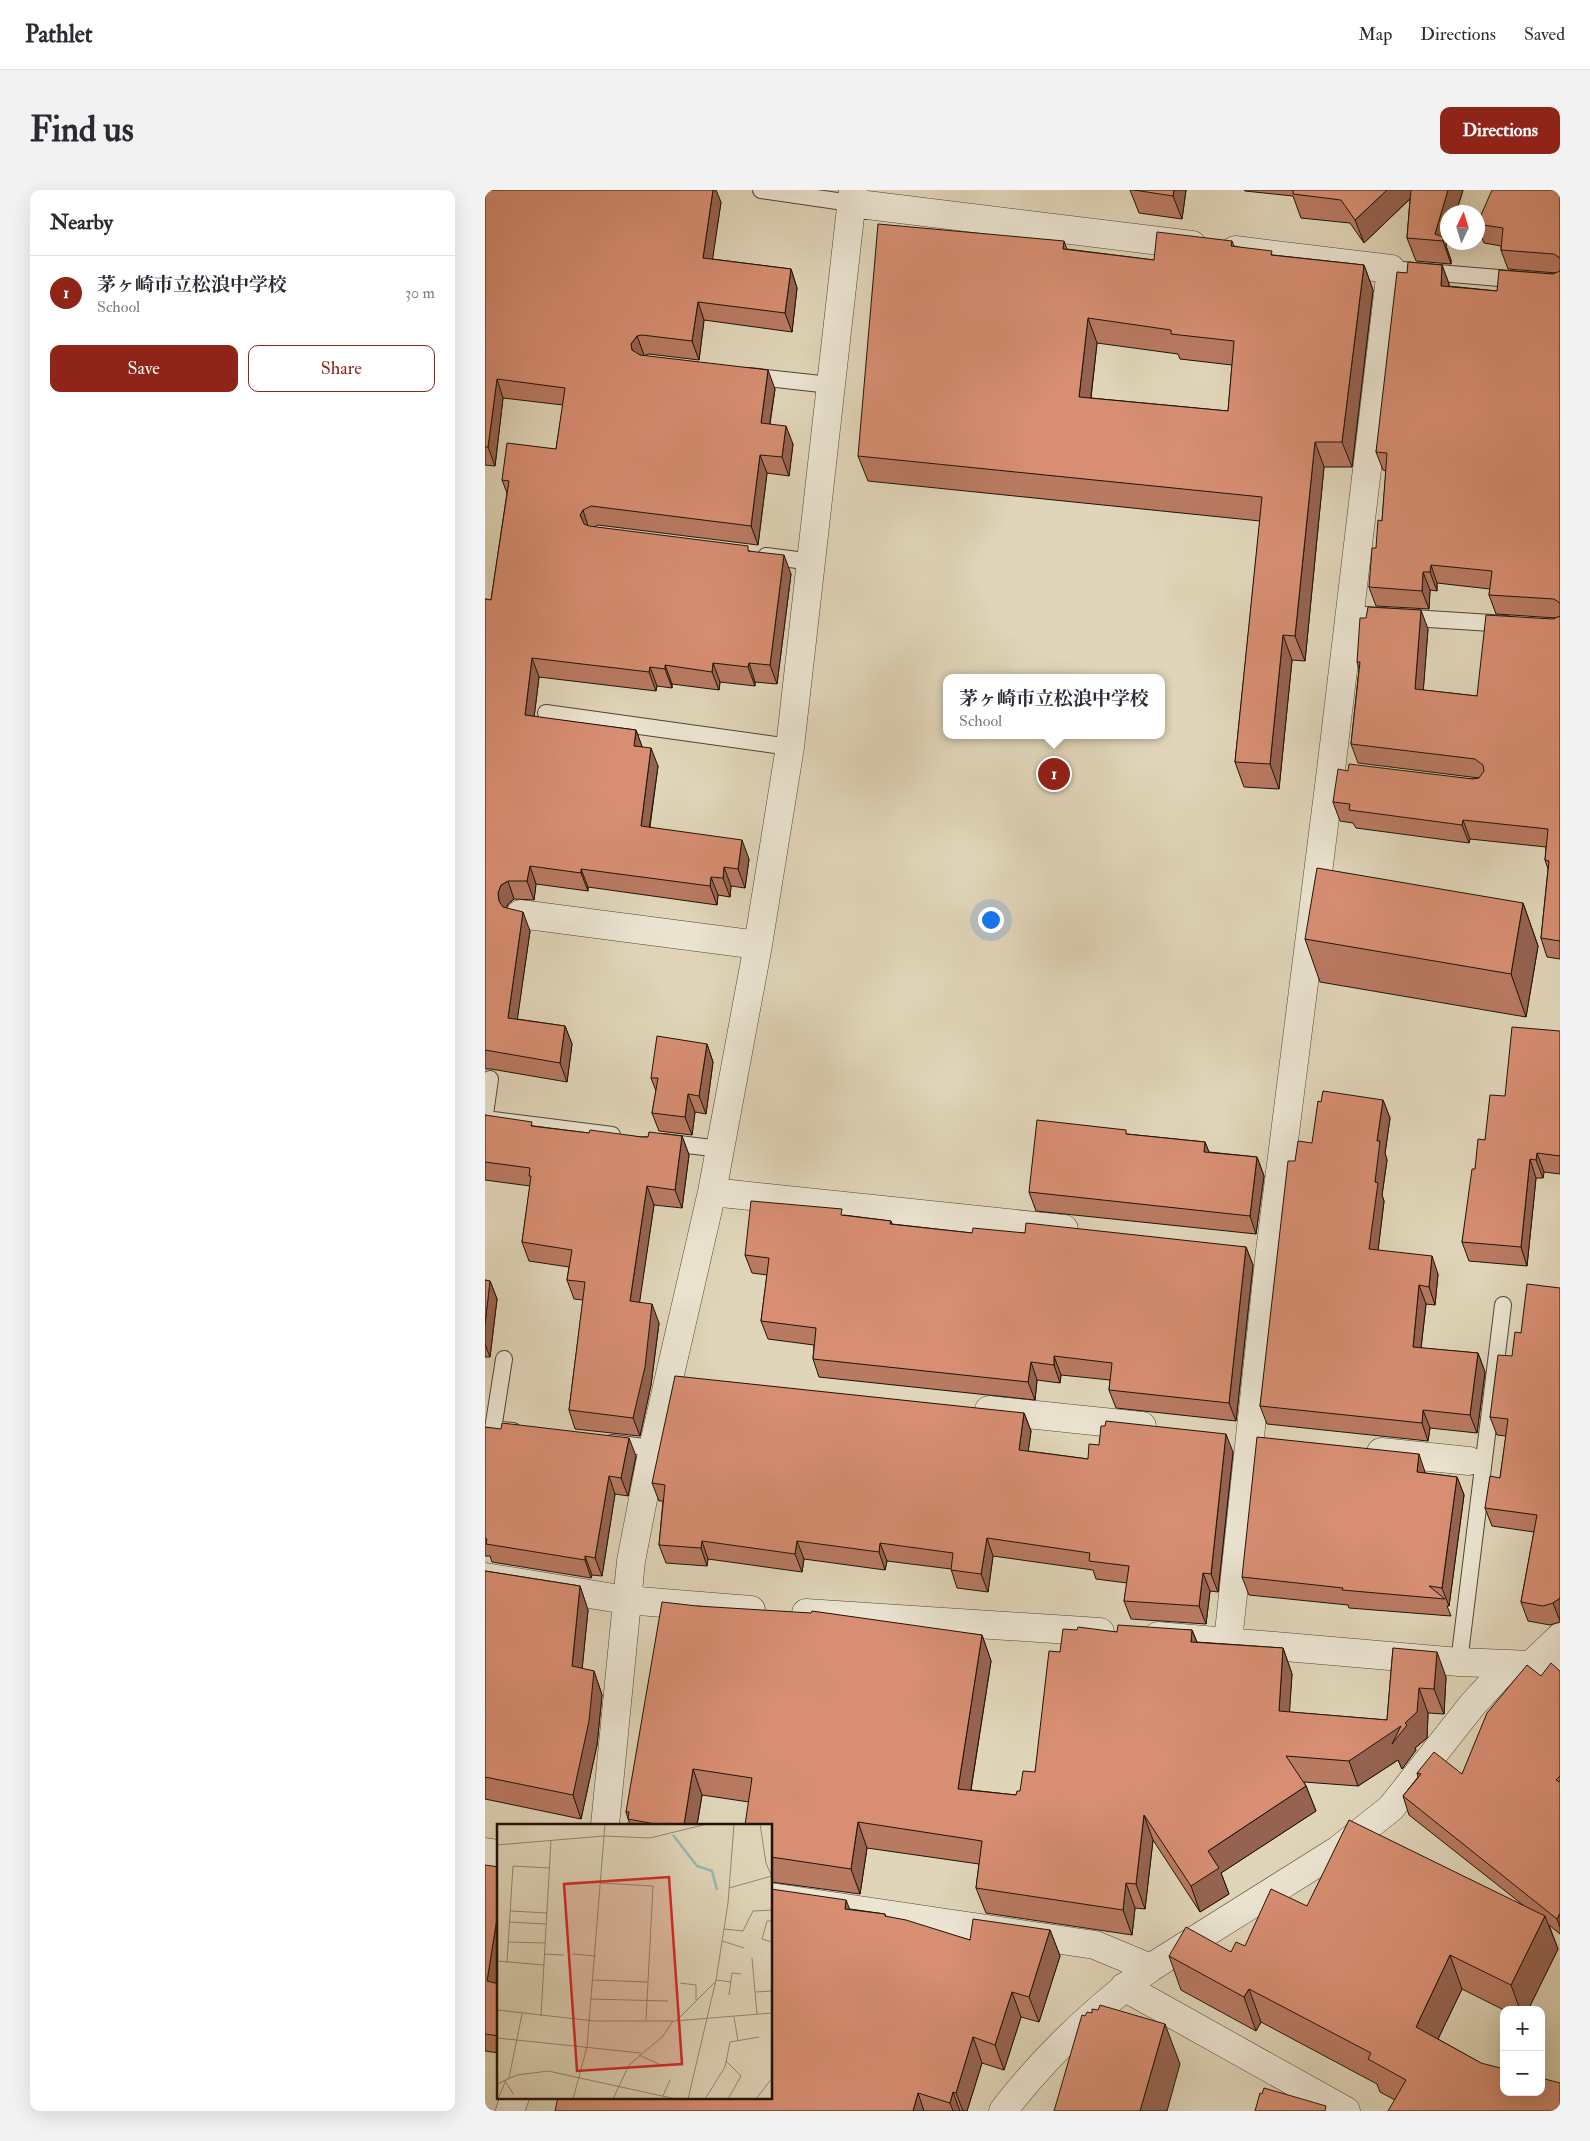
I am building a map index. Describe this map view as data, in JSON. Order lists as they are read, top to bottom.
{
  "north": "top",
  "page": {
    "header": "Pathlet",
    "nav": ["Map", "Directions", "Saved"],
    "buttons": [
      "Directions",
      ["Save", "Share"]
    ],
    "title": "Find us",
    "heading": "Nearby",
    "list": [
      {
        "mark": "1",
        "name": "茅ヶ崎市立松浪中学校",
        "note": "School",
        "value": "30 m"
      }
    ],
    "popup": ["茅ヶ崎市立松浪中学校", "School"],
    "pins": "1",
    "map_buttons": ["+", "−"]
  }
}
